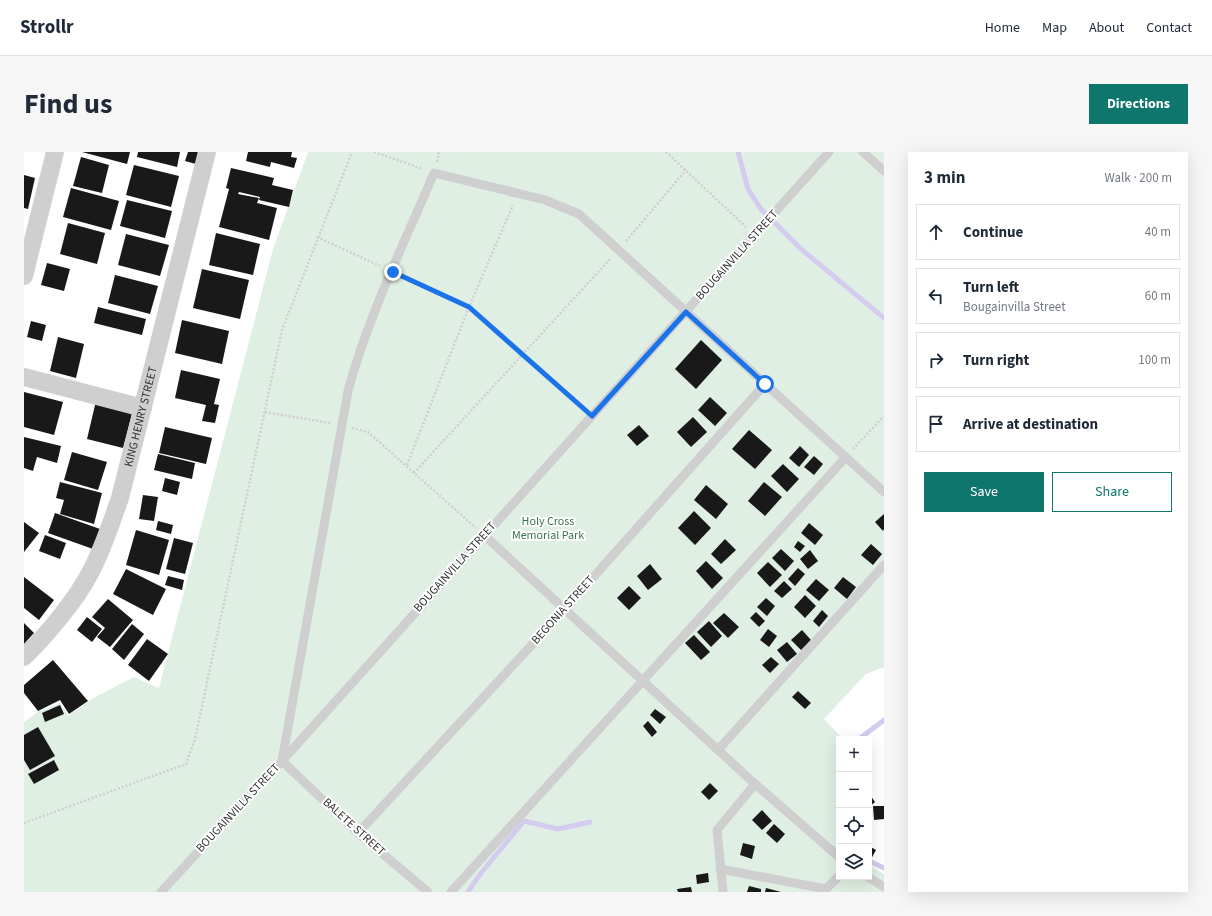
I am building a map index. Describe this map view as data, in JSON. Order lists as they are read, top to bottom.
{
  "streets": {
    "street": ["KING HENRY STREET"],
    "lane": ["BOUGAINVILLA STREET", "BEGONIA STREET", "BALETE STREET"]
  },
  "crossings": [
    ["BOUGAINVILLA STREET", "BALETE STREET"],
    ["BEGONIA STREET", "BALETE STREET"]
  ],
  "parks": ["Holy Cross Memorial Park"],
  "page": {
    "header": "Strollr",
    "nav": [
      "Home",
      "Map",
      "About",
      "Contact"
    ],
    "title": "Find us",
    "buttons": [
      "Directions",
      ["Save", "Share"]
    ],
    "heading": ["3 min", "Walk · 200 m"],
    "list": [
      ["Continue", "40 m"],
      ["Turn left", "Bougainvilla Street", "60 m"],
      ["Turn right", "100 m"],
      "Arrive at destination"
    ],
    "map_buttons": ["+", "−"]
  }
}
